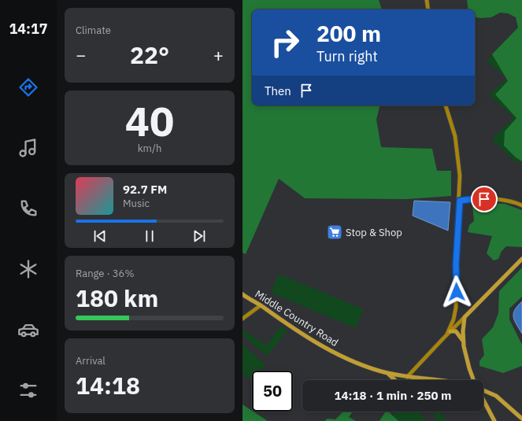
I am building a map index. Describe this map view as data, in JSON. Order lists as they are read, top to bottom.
{
  "streets": {
    "main road": ["Middle Country Road"]
  },
  "places": {
    "supermarket": ["Stop & Shop"]
  },
  "page": {
    "tabs": "14:17",
    "tile": [
      "Climate",
      ["40", "km/h"],
      ["Range · 36%", "180 km"],
      ["Arrival", "14:18"]
    ],
    "turn": ["200 m", "Turn right"],
    "heat": ["−", "22°", "+"],
    "then": "Then",
    "song": ["92.7 FM", "Music"],
    "limit": "50",
    "trip": "14:18 · 1 min · 250 m"
  }
}
